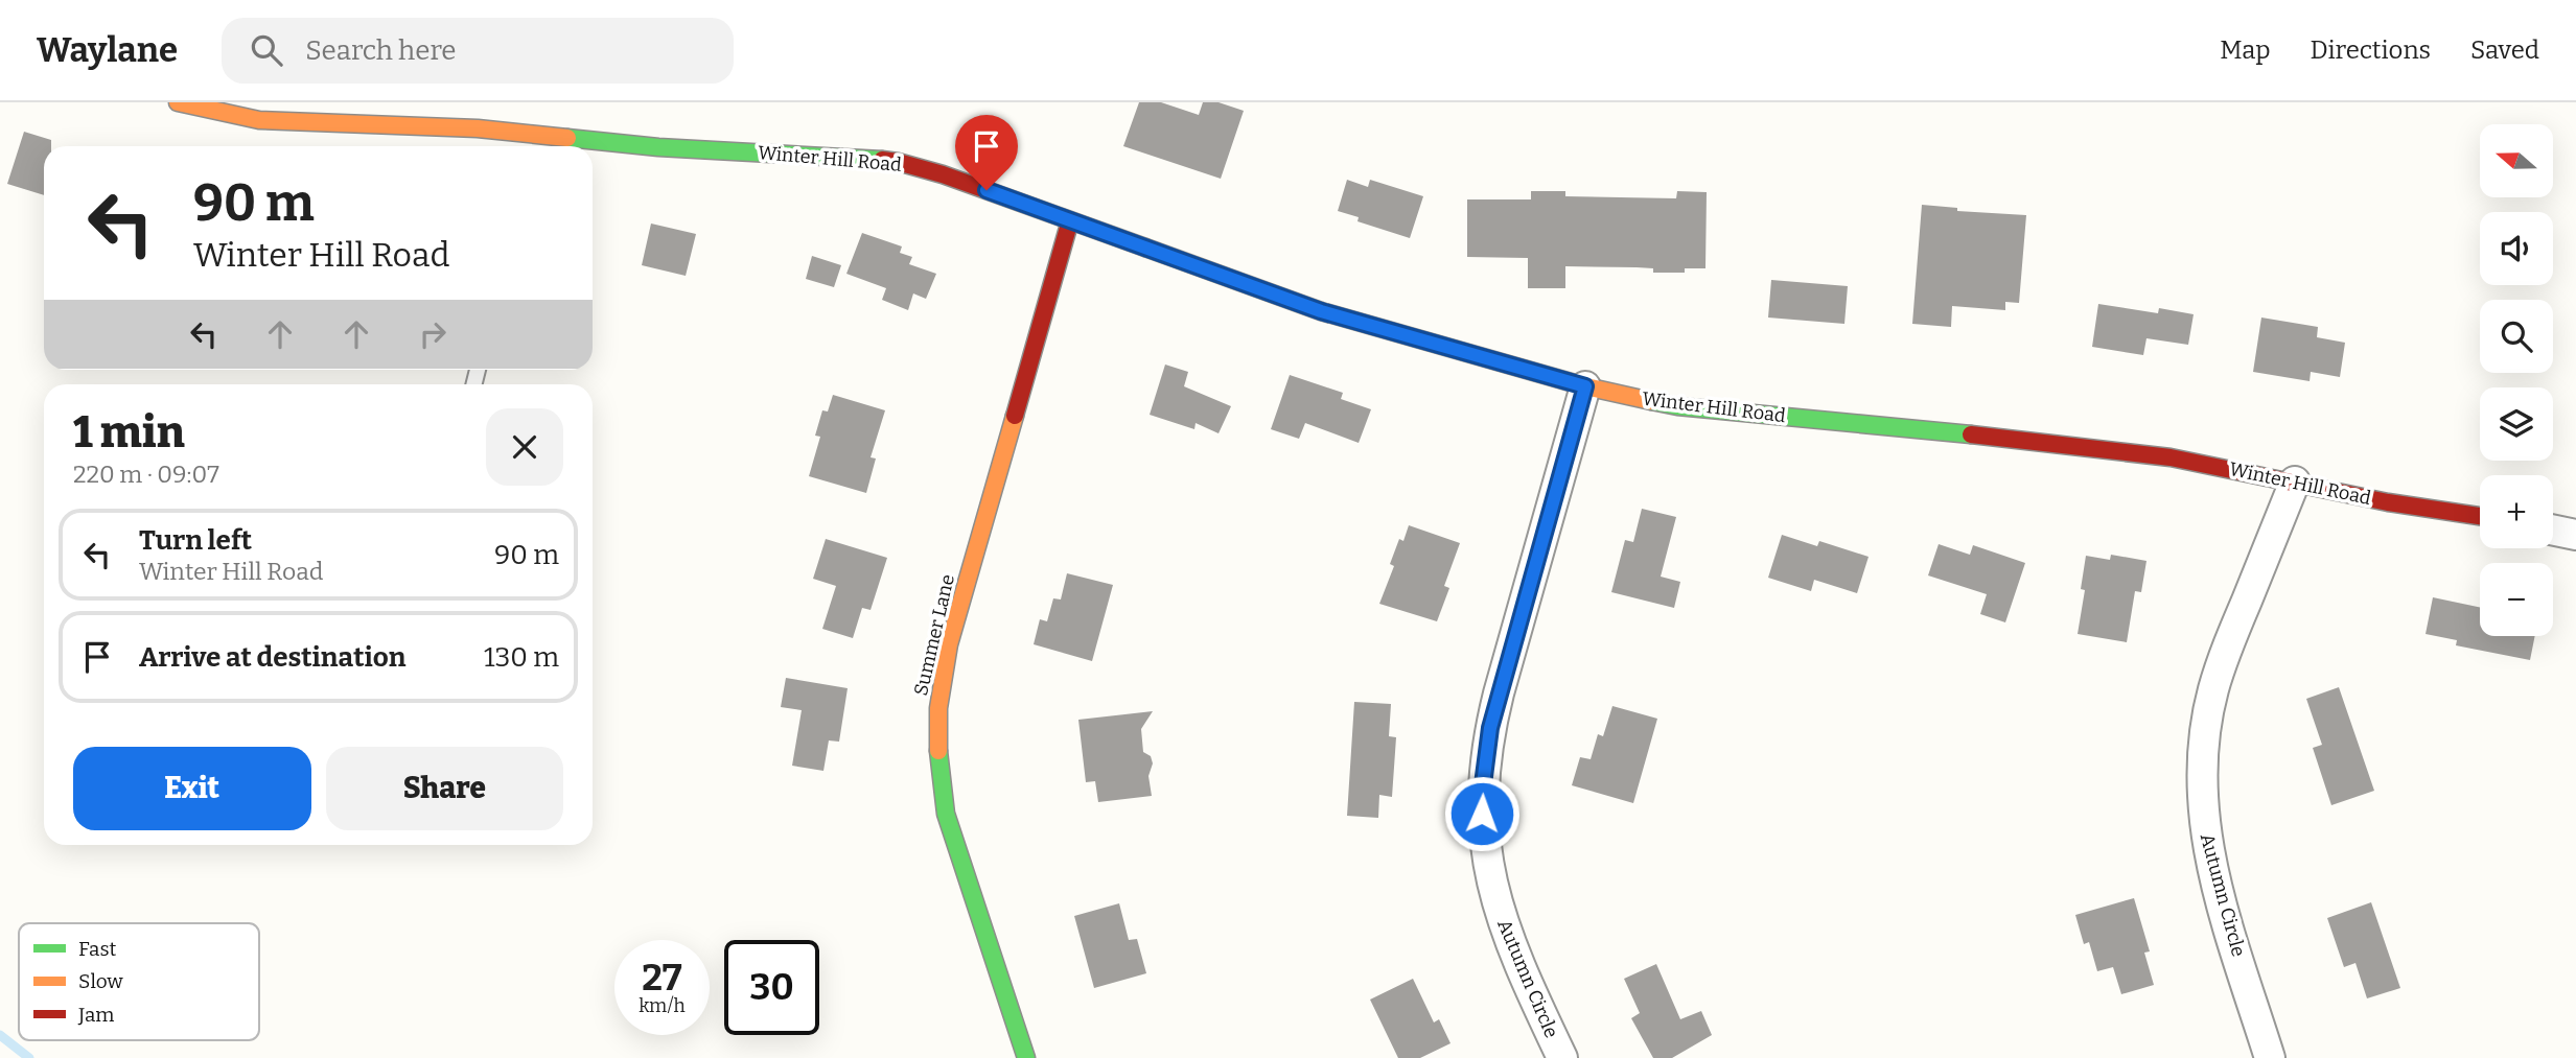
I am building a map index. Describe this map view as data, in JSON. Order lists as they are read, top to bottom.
{
  "streets": {
    "street": ["Winter Hill Road", "Summer Lane", "Autumn Circle"]
  },
  "crossings": [
    ["Winter Hill Road", "Summer Lane"],
    ["Winter Hill Road", "Autumn Circle"]
  ],
  "legend": ["Fast", "Slow", "Jam"],
  "north": "left",
  "page": {
    "header": "Waylane",
    "search": "Search here",
    "nav": ["Map", "Directions", "Saved"],
    "map_buttons": ["+", "−"],
    "turn": ["90 m", "Winter Hill Road"],
    "heading": ["1 min", "220 m · 09:07"],
    "list": [
      {
        "name": "Turn left",
        "note": "Winter Hill Road",
        "value": "90 m"
      },
      {
        "name": "Arrive at destination",
        "value": "130 m"
      }
    ],
    "buttons": ["Exit", "Share"],
    "speed": "27 km/h",
    "limit": "30"
  }
}
